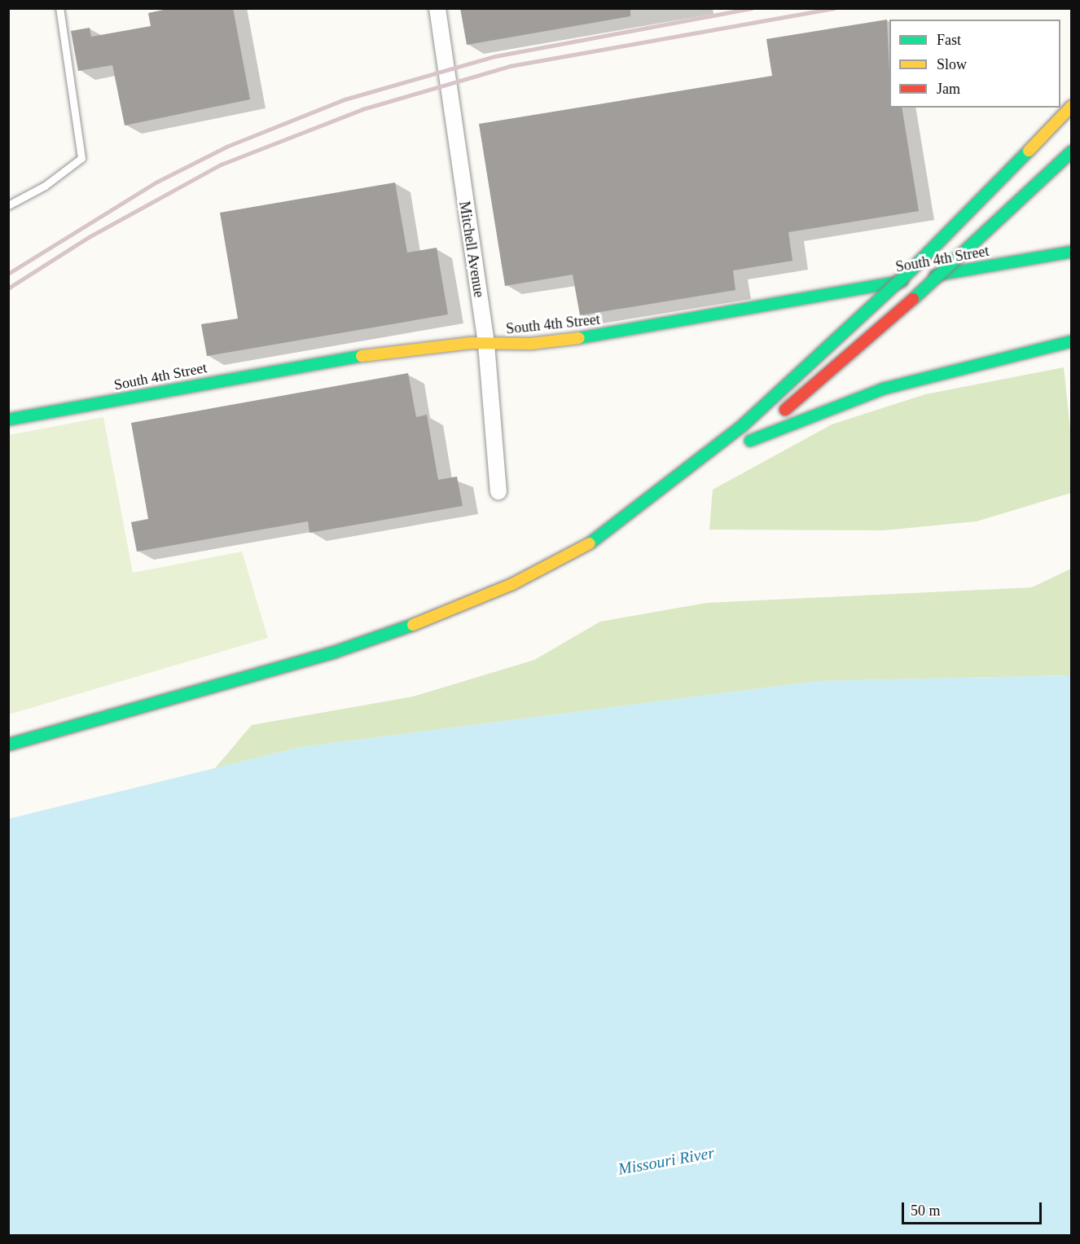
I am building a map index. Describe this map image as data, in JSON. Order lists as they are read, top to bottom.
{
  "streets": {
    "main road": ["South 4th Street"],
    "street": ["Mitchell Avenue"]
  },
  "crossings": [
    ["Mitchell Avenue", "South 4th Street"]
  ],
  "water": ["Missouri River"],
  "legend": ["Fast", "Slow", "Jam"],
  "scale_bar": "50 m"
}
